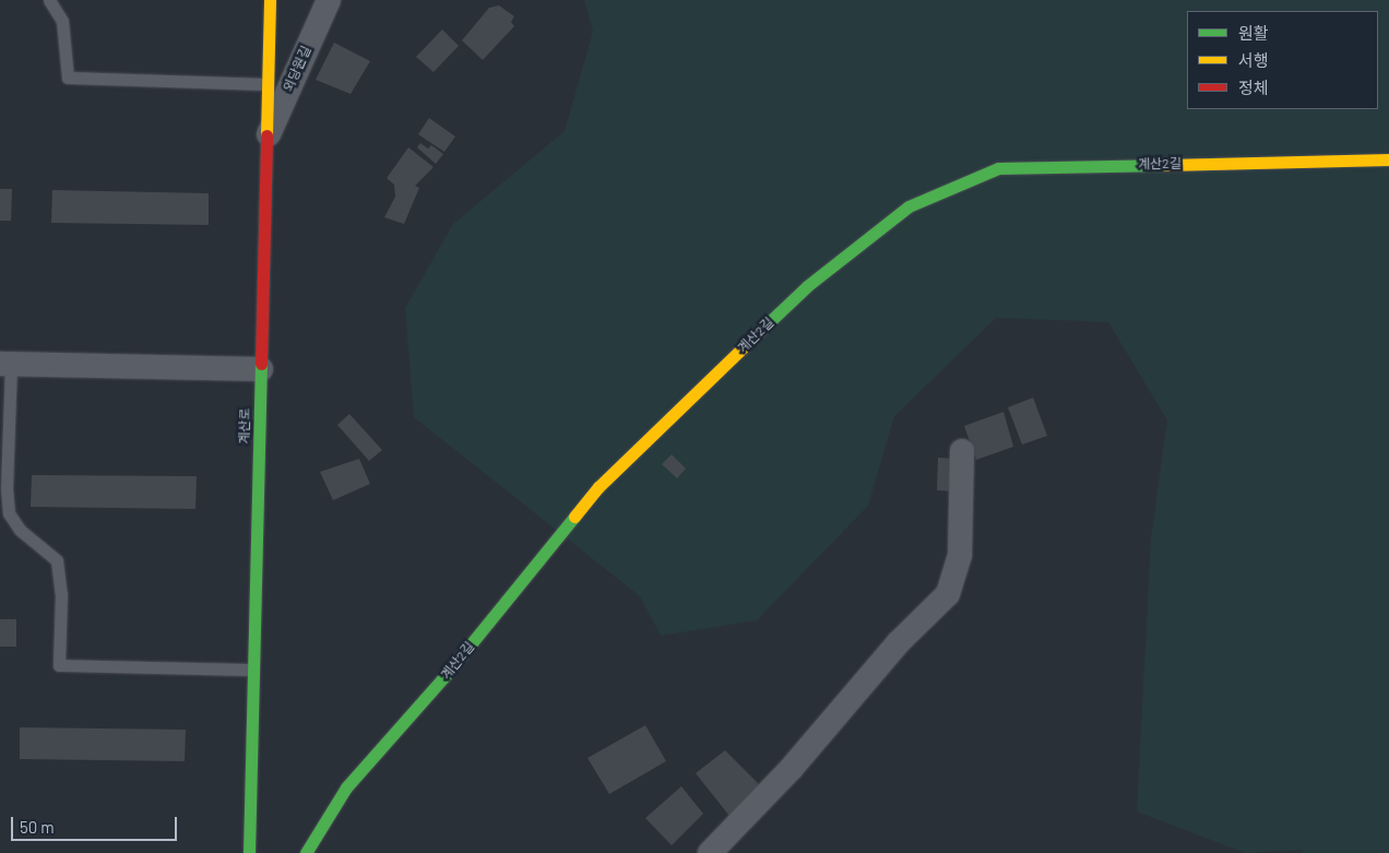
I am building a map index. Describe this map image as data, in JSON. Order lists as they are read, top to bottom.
{
  "streets": {
    "street": ["외당원길", "계산2길", "계산로"]
  },
  "crossings": [
    ["외당원길", "계산로"]
  ],
  "legend": ["원활", "서행", "정체"],
  "scale_bar": "50 m"
}
